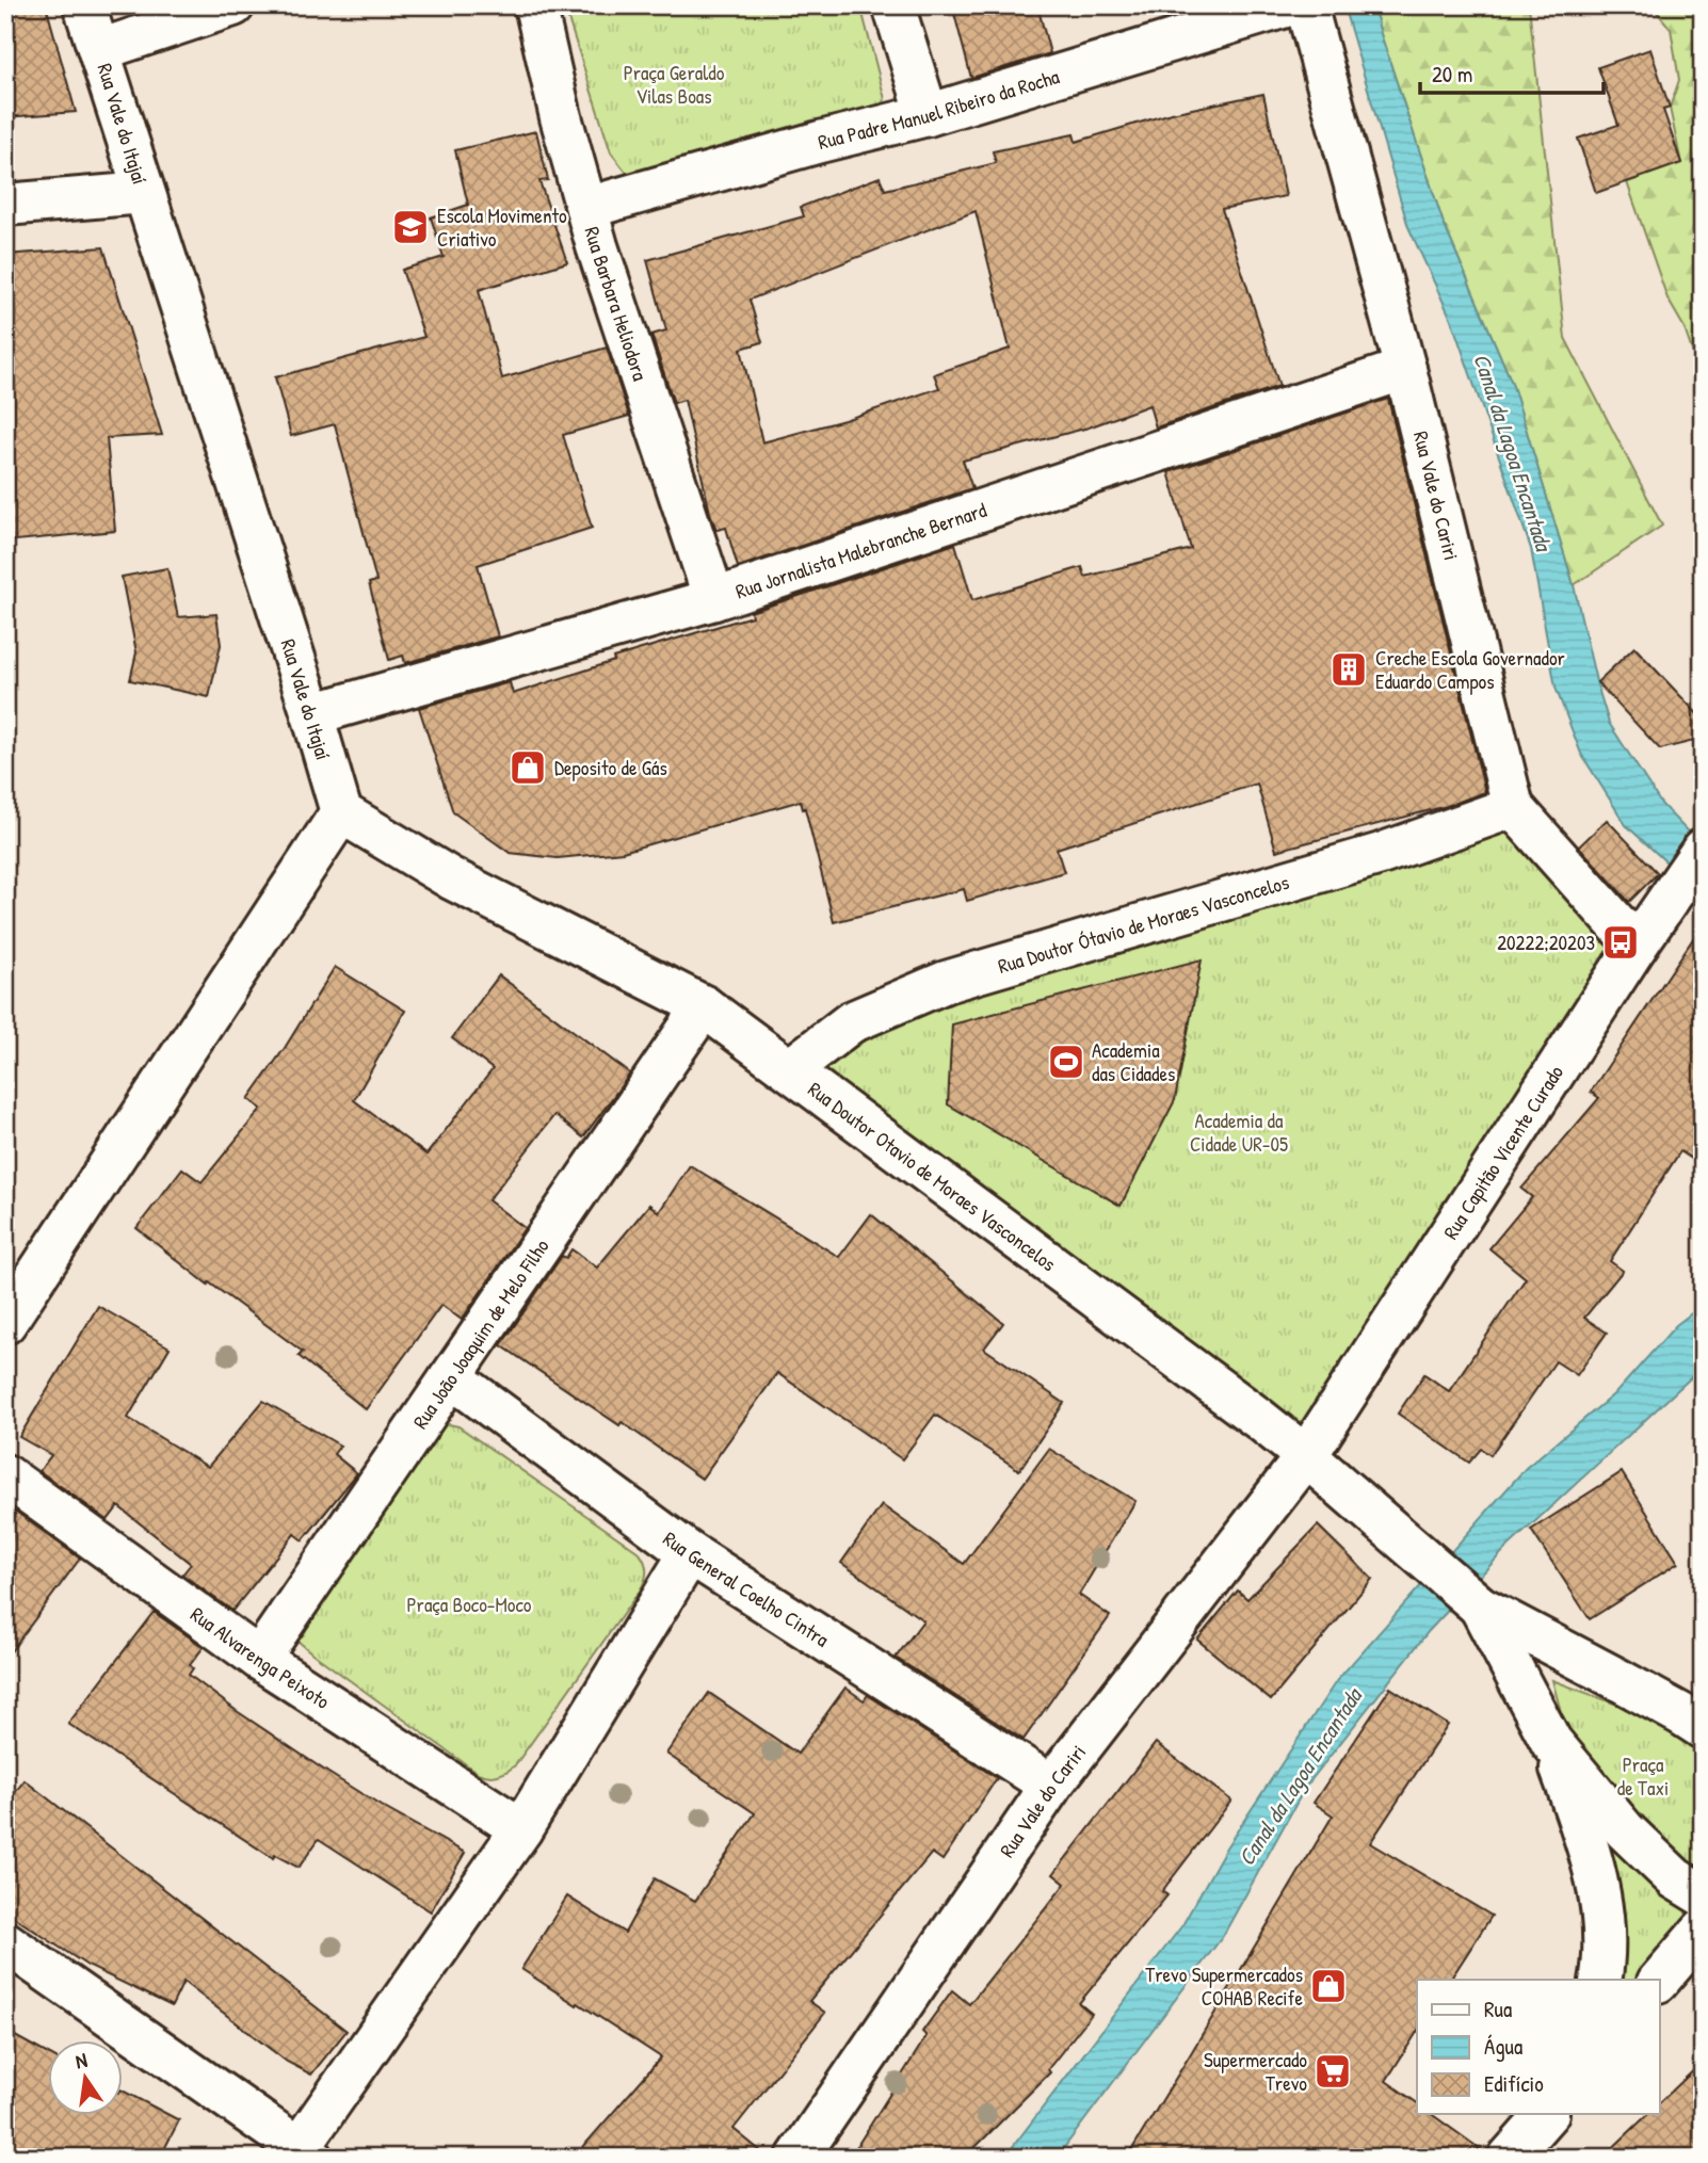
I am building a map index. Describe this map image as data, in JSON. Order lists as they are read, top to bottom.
{
  "streets": {
    "street": [
      "Rua Padre Manuel Ribeiro da Rocha",
      "Rua Vale do Itajaí",
      "Rua Barbara Heliodora",
      "Rua Vale do Cariri",
      "Rua Jornalista Malebranche Bernard",
      "Rua Doutor Ótavio de Moraes Vasconcelos",
      "Rua Capitão Vicente Curado",
      "Rua Doutor Otavio de Moraes Vasconcelos",
      "Rua João Joaquim de Melo Filho",
      "Rua General Coelho Cintra",
      "Rua Alvarenga Peixoto"
    ]
  },
  "crossings": [
    ["Rua Padre Manuel Ribeiro da Rocha", "Rua Barbara Heliodora"],
    ["Rua Vale do Itajaí", "Rua Jornalista Malebranche Bernard"],
    ["Rua Vale do Itajaí", "Rua Doutor Otavio de Moraes Vasconcelos"],
    ["Rua Barbara Heliodora", "Rua Jornalista Malebranche Bernard"],
    ["Rua Vale do Cariri", "Rua Jornalista Malebranche Bernard"],
    ["Rua Vale do Cariri", "Rua Doutor Ótavio de Moraes Vasconcelos"],
    ["Rua Vale do Cariri", "Rua Capitão Vicente Curado"],
    ["Rua Vale do Cariri", "Rua Doutor Otavio de Moraes Vasconcelos"],
    ["Rua Vale do Cariri", "Rua General Coelho Cintra"],
    ["Rua Doutor Ótavio de Moraes Vasconcelos", "Rua Doutor Otavio de Moraes Vasconcelos"],
    ["Rua Capitão Vicente Curado", "Rua Doutor Otavio de Moraes Vasconcelos"],
    ["Rua Doutor Otavio de Moraes Vasconcelos", "Rua João Joaquim de Melo Filho"],
    ["Rua João Joaquim de Melo Filho", "Rua General Coelho Cintra"],
    ["Rua João Joaquim de Melo Filho", "Rua Alvarenga Peixoto"]
  ],
  "water": ["Canal da Lagoa Encantada"],
  "parks": [
    "Praça Geraldo Vilas Boas",
    "Academia da Cidade UR-05",
    "Praça Boco-Moco",
    "Praça de Taxi"
  ],
  "places": {
    "school or university": ["Escola Movimento Criativo"],
    "building": ["Creche Escola Governador Eduardo Campos"],
    "shop": ["Deposito de Gás", "Trevo Supermercados COHAB Recife"],
    "bus stop": ["20222;20203"],
    "sports": ["Academia das Cidades"],
    "supermarket": ["Supermercado Trevo"]
  },
  "legend": ["Rua", "Água", "Edifício"],
  "scale_bar": "20 m",
  "north": "top"
}
